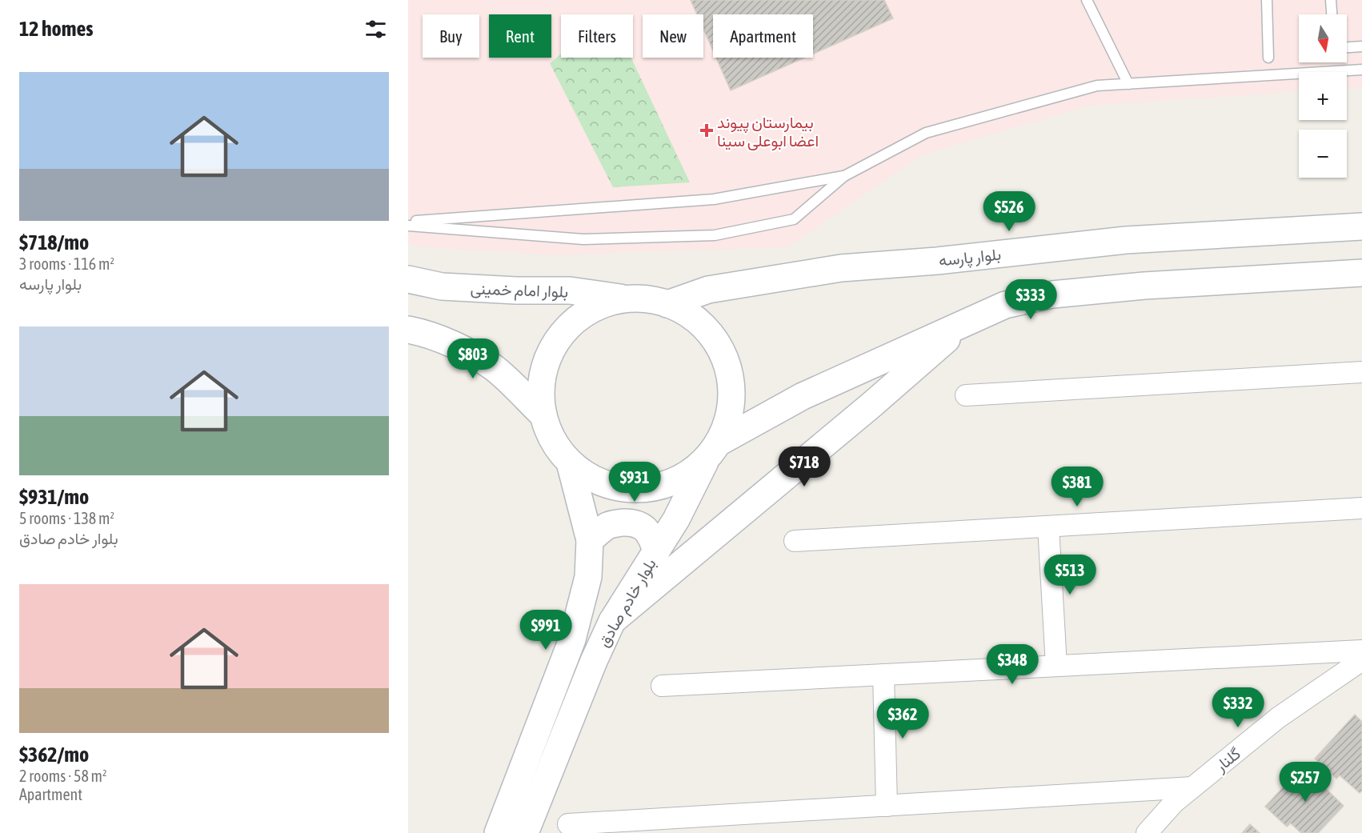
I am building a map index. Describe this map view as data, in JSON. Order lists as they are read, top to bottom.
{
  "streets": {
    "main road": ["بلوار پارسه", "بلوار امام خمینی", "بلوار خادم صادق"],
    "street": ["گلنار"]
  },
  "crossings": [
    ["بلوار پارسه", "بلوار خادم صادق"]
  ],
  "places": {
    "health": ["بیمارستان پیوند اعضا ابوعلی سینا"]
  },
  "north": "bottom",
  "page": {
    "heading": "12 homes",
    "map_buttons": ["+", "−"],
    "chip": [
      "Buy",
      "Rent",
      "Filters",
      "New",
      "Apartment"
    ],
    "list": [
      {
        "name": "$718/mo",
        "note": "3 rooms · 116 m² · بلوار پارسه"
      },
      {
        "name": "$931/mo",
        "note": "5 rooms · 138 m² · بلوار خادم صادق"
      },
      {
        "name": "$362/mo",
        "note": "2 rooms · 58 m² · Apartment"
      }
    ],
    "price": [
      "$526",
      "$333",
      "$803",
      "$718",
      "$931",
      "$381",
      "$513",
      "$991",
      "$348",
      "$332",
      "$362",
      "$257"
    ]
  }
}
